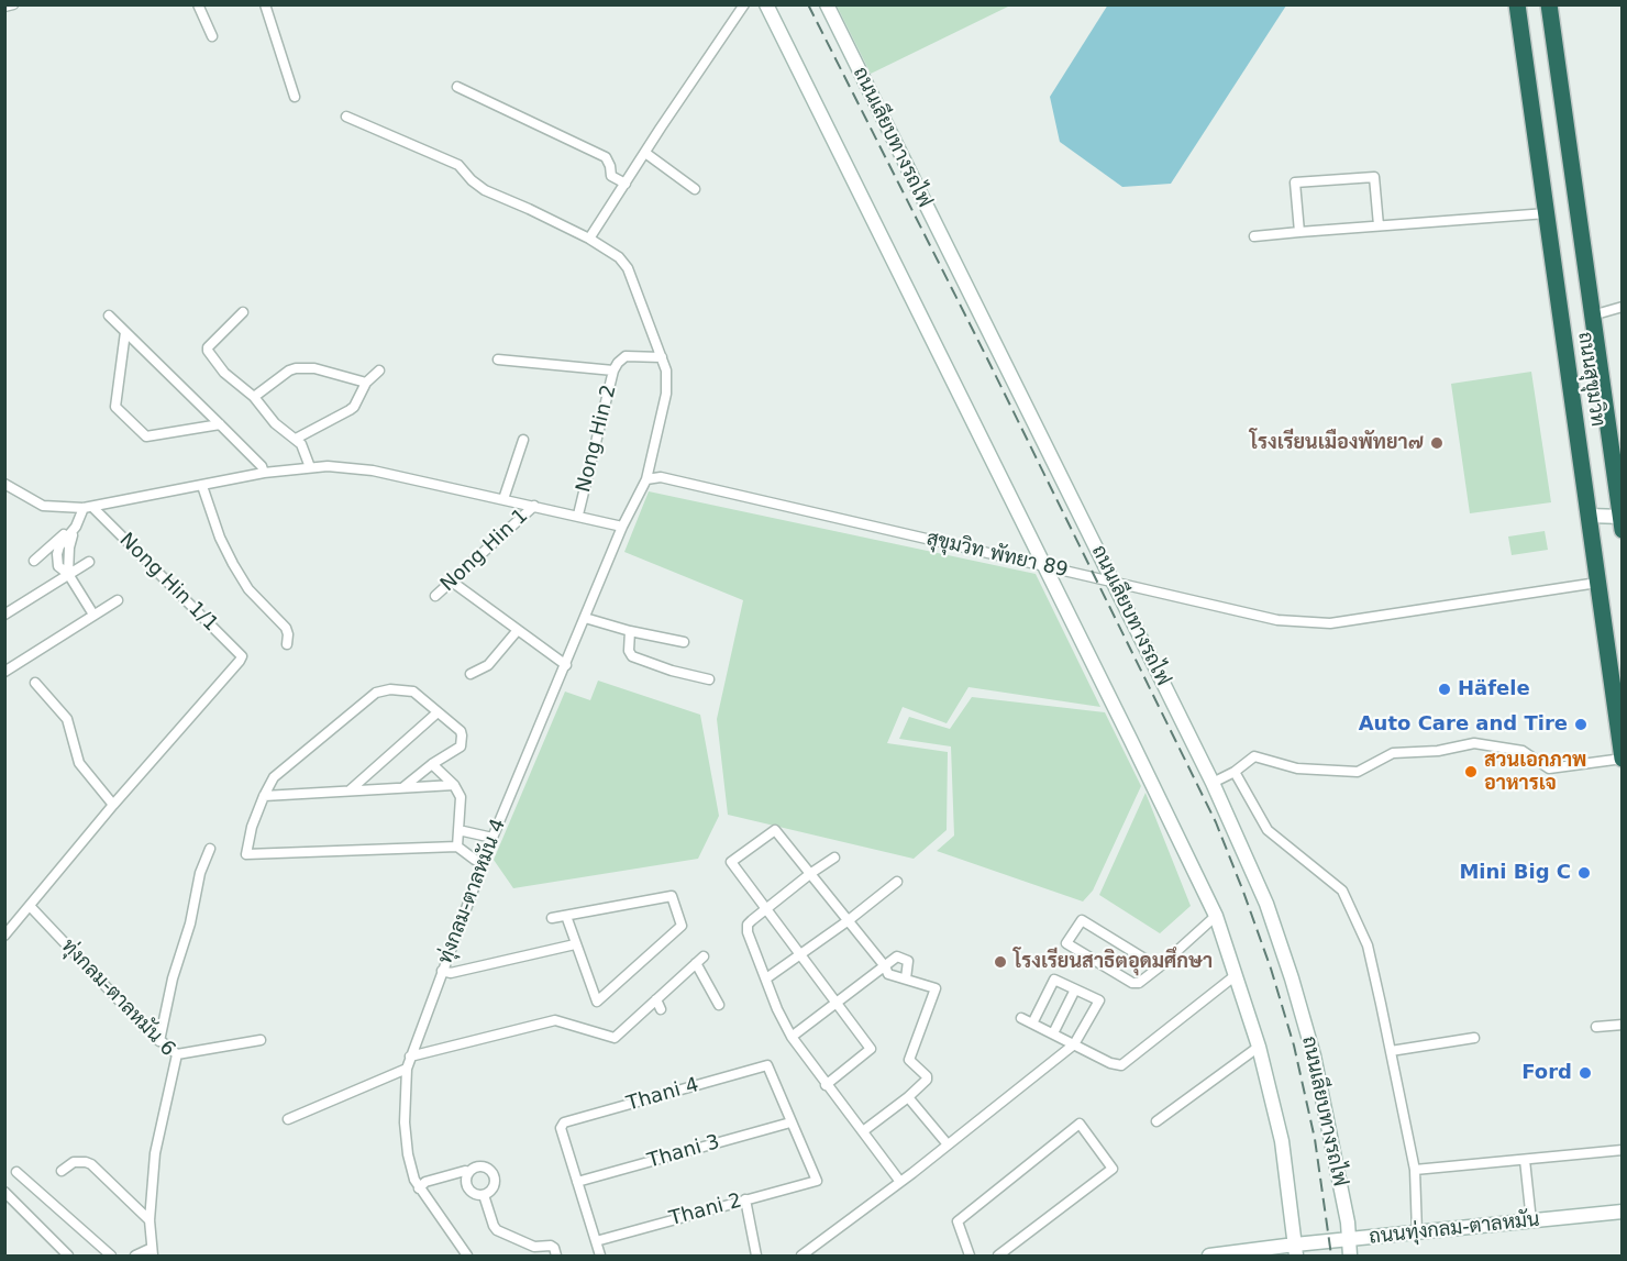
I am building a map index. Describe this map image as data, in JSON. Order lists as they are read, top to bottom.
{
  "streets": {
    "highway": ["ถนนสุขุมวิท"],
    "street": [
      "ถนนเลียบทางรถไฟ",
      "Nong Hin 2",
      "Nong Hin 1",
      "สุขุมวิท พัทยา 89",
      "Nong Hin 1/1",
      "ทุ่งกลม-ตาลหมัน 4",
      "ทุ่งกลม-ตาลหมัน 6",
      "Thani 4",
      "Thani 3",
      "Thani 2",
      "ถนนทุ่งกลม-ตาลหมัน"
    ]
  },
  "crossings": [
    ["ถนนเลียบทางรถไฟ", "สุขุมวิท พัทยา 89"],
    ["ถนนเลียบทางรถไฟ", "ถนนทุ่งกลม-ตาลหมัน"],
    ["ถนนสุขุมวิท", "สุขุมวิท พัทยา 89"],
    ["Thani 4", "Thani 3"],
    ["Thani 4", "Thani 2"],
    ["Thani 3", "Thani 2"]
  ],
  "places": [
    "โรงเรียนเมืองพัทยา๗",
    "Häfele",
    "Auto Care and Tire",
    "สวนเอกภาพ อาหารเจ",
    "Mini Big C",
    "โรงเรียนสาธิตอุดมศึกษา",
    "Ford"
  ]
}
